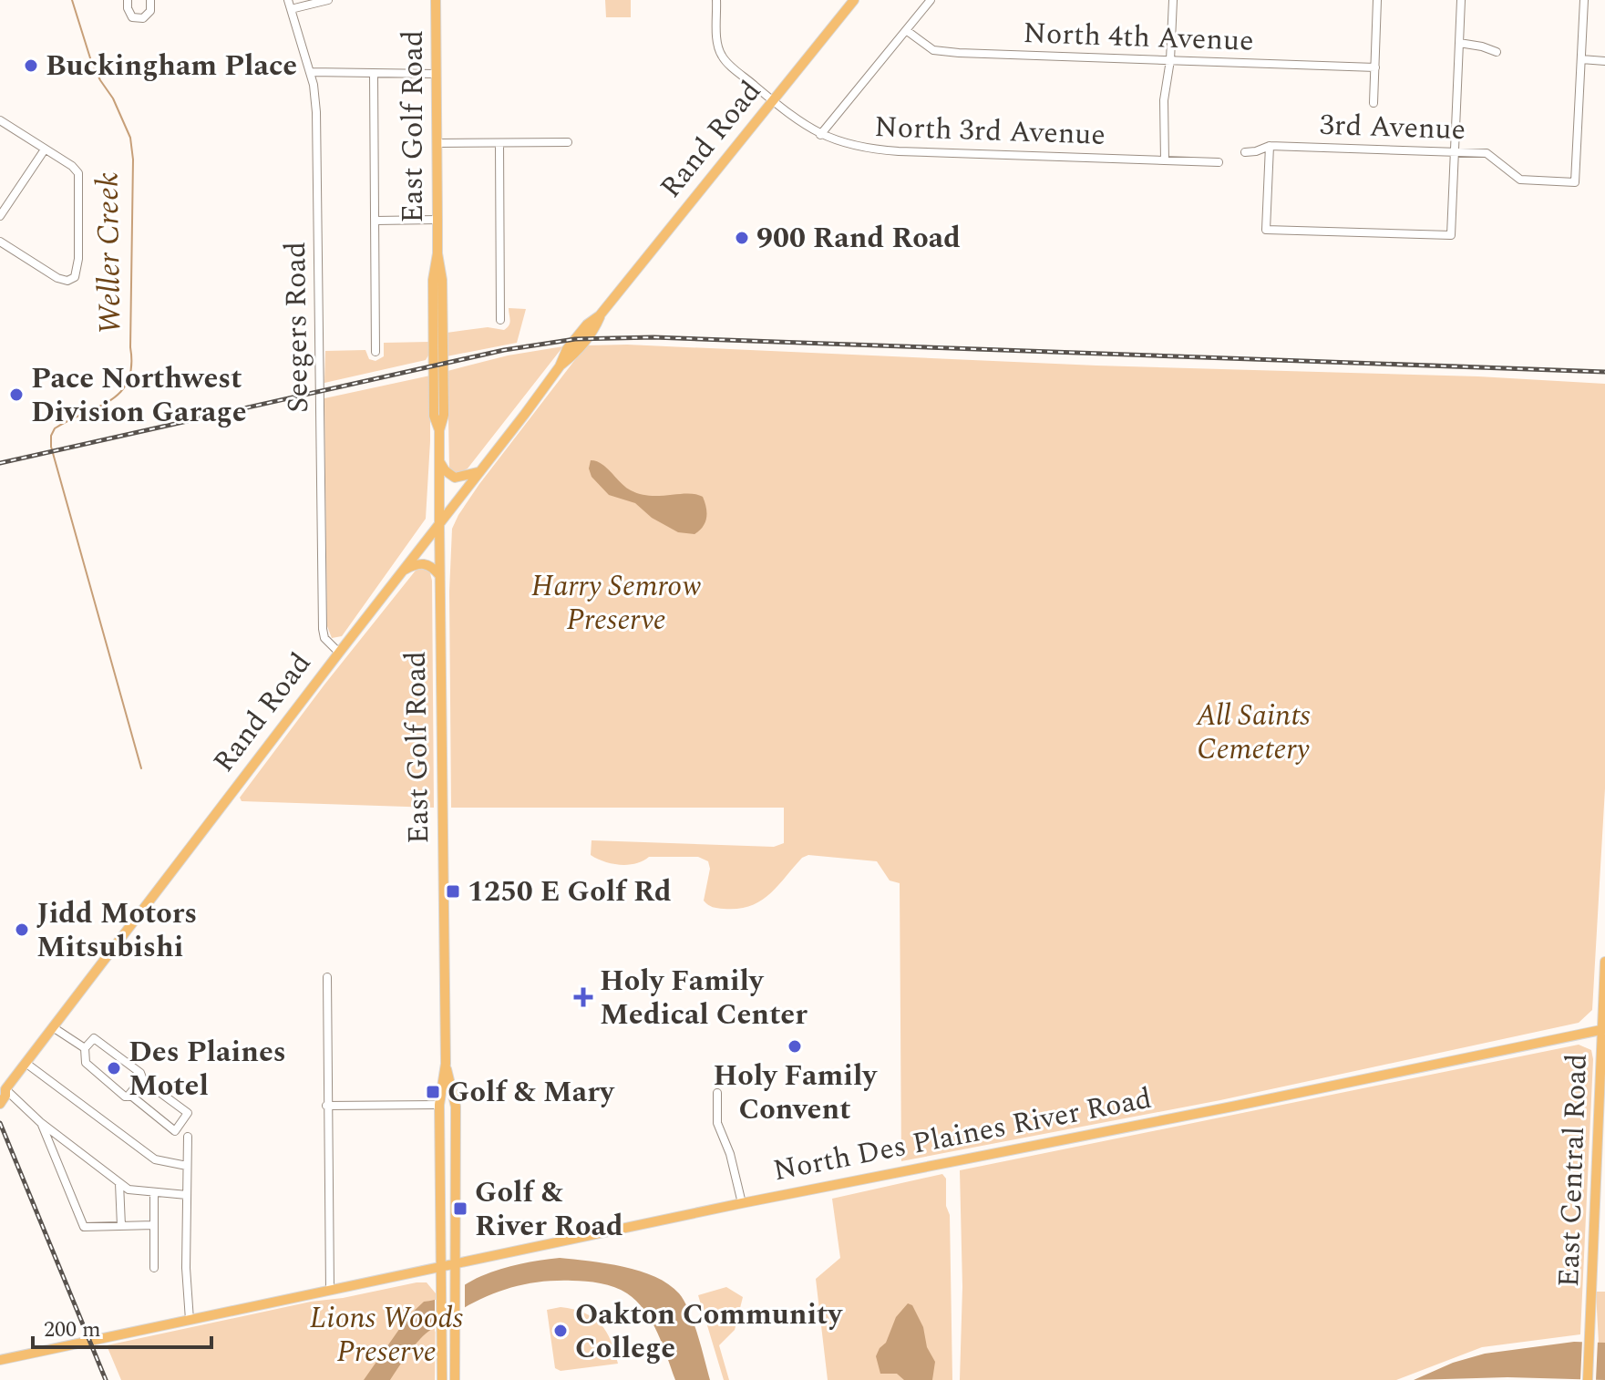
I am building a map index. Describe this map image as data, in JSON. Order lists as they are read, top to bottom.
{
  "streets": {
    "main road": [
      "East Golf Road",
      "Rand Road",
      "North Des Plaines River Road",
      "East Central Road"
    ],
    "street": [
      "North 4th Avenue",
      "3rd Avenue",
      "North 3rd Avenue",
      "Seegers Road"
    ]
  },
  "crossings": [
    ["East Golf Road", "Rand Road"],
    ["East Golf Road", "North Des Plaines River Road"],
    ["North 3rd Avenue", "Rand Road"],
    ["Rand Road", "Seegers Road"],
    ["North Des Plaines River Road", "East Central Road"]
  ],
  "water": ["Weller Creek"],
  "parks": ["Harry Semrow Preserve", "All Saints Cemetery", "Lions Woods Preserve"],
  "places": {
    "other": [
      "Buckingham Place",
      "900 Rand Road",
      "Pace Northwest Division Garage",
      "Jidd Motors Mitsubishi",
      "Holy Family Convent",
      "Des Plaines Motel",
      "Oakton Community College"
    ],
    "transit": ["1250 E Golf Rd", "Golf & Mary", "Golf & River Road"],
    "health": ["Holy Family Medical Center"]
  },
  "scale_bar": "200 m"
}
